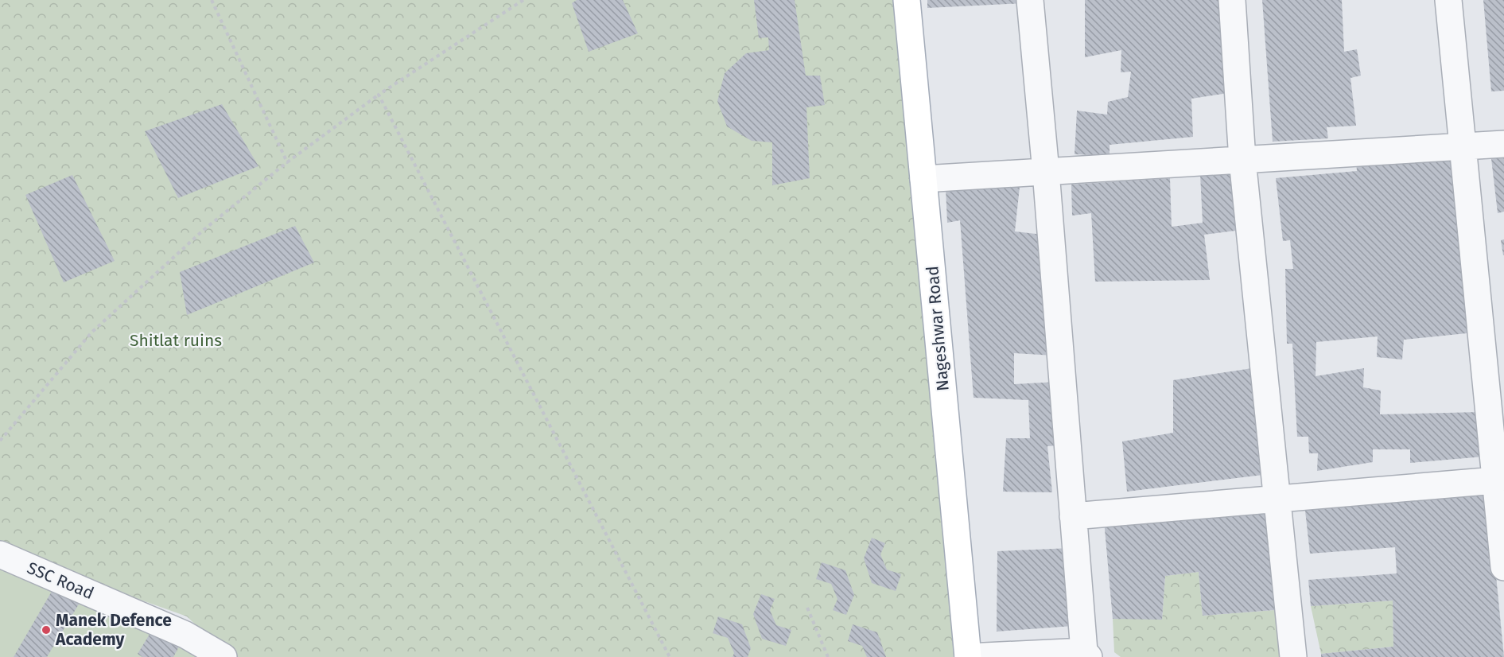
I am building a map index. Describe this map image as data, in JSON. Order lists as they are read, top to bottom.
{
  "streets": {
    "main road": ["Nageshwar Road"],
    "street": ["SSC Road"]
  },
  "parks": ["Shitlat ruins"],
  "places": ["Manek Defence Academy"]
}
